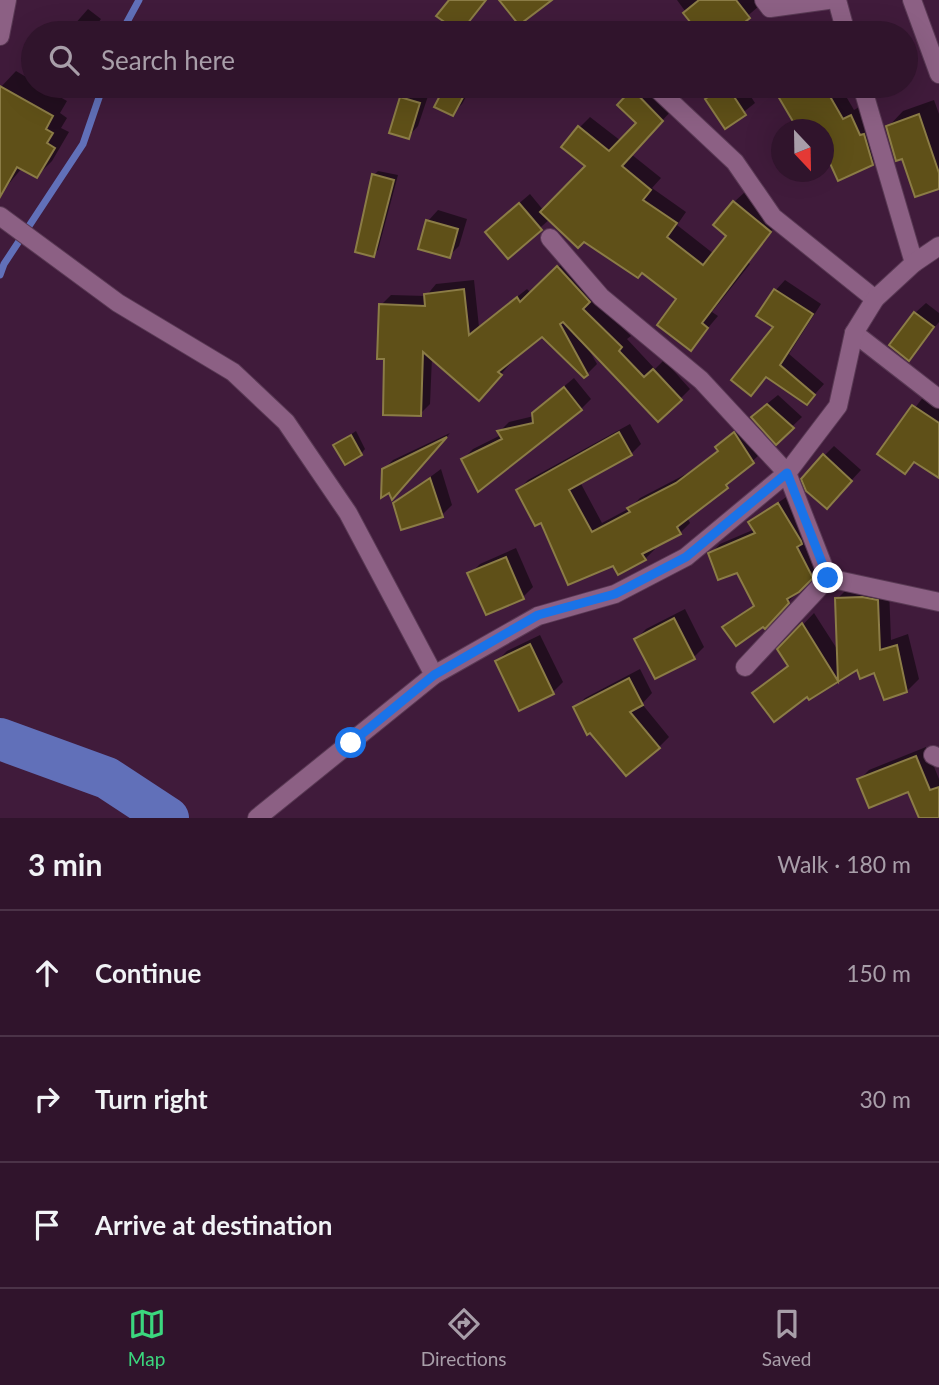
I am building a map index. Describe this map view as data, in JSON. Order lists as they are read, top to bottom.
{
  "north": "bottom",
  "page": {
    "search": "Search here",
    "heading": ["3 min", "Walk · 180 m"],
    "list": [
      ["Continue", "150 m"],
      ["Turn right", "30 m"],
      "Arrive at destination"
    ],
    "nav": ["Map", "Directions", "Saved"]
  }
}
